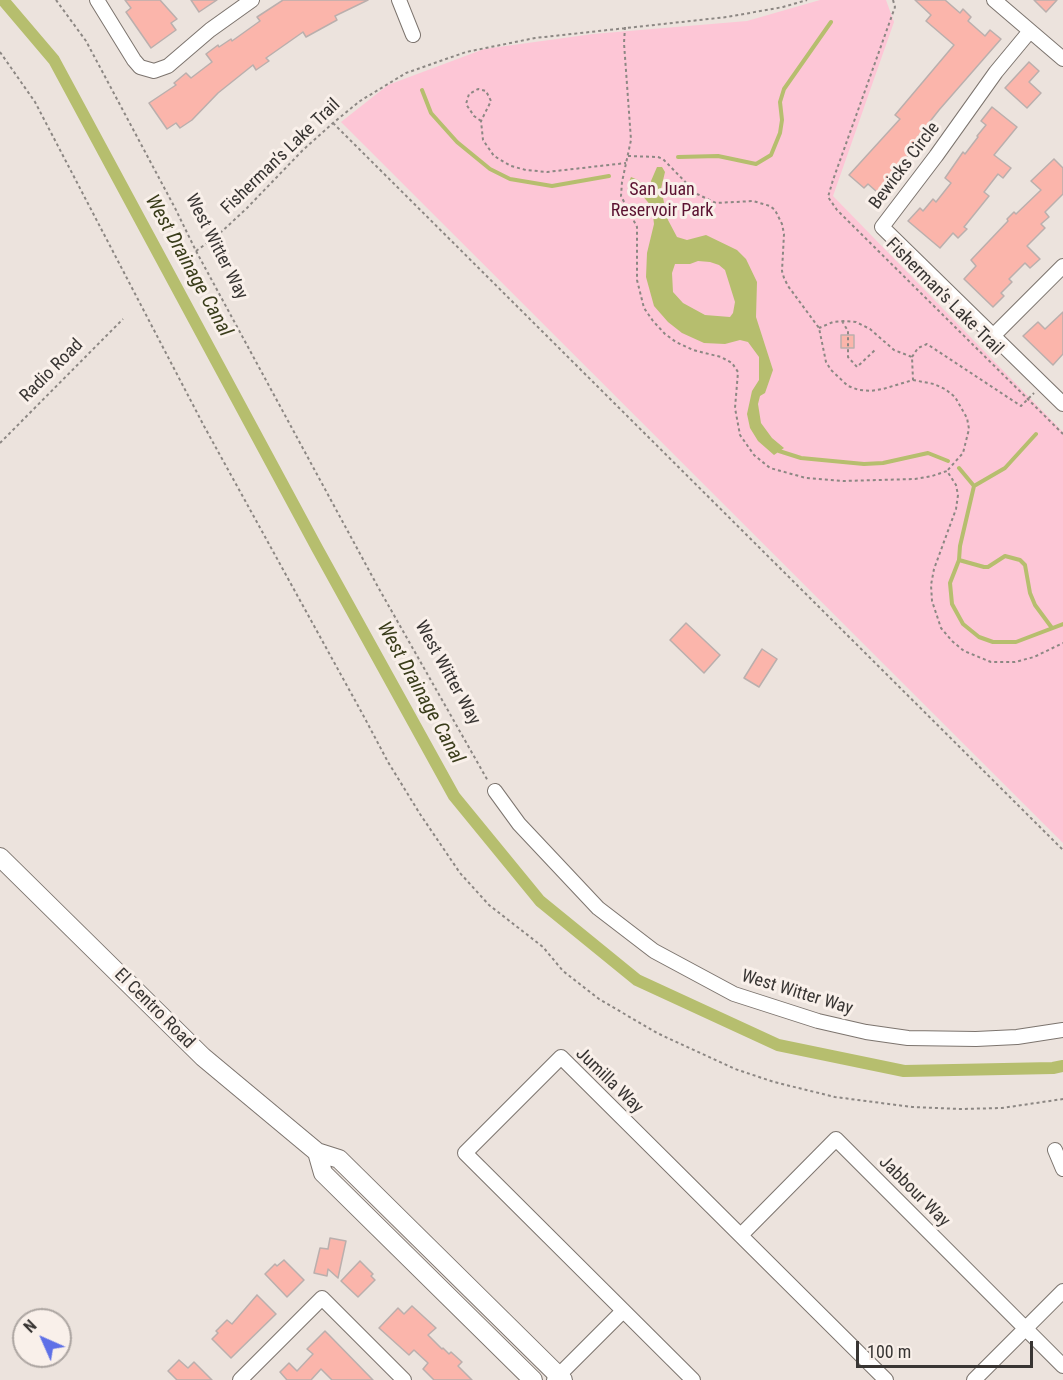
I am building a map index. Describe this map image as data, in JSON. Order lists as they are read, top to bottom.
{
  "streets": {
    "main road": ["El Centro Road"],
    "street": [
      "Bewicks Circle",
      "West Witter Way",
      "Jumilla Way",
      "Jabbour Way"
    ],
    "path": ["Fisherman’s Lake Trail", "Radio Road"]
  },
  "crossings": [
    ["Fisherman’s Lake Trail", "West Witter Way"],
    ["Jumilla Way", "Jabbour Way"]
  ],
  "water": ["West Drainage Canal"],
  "parks": ["San Juan Reservoir Park"],
  "scale_bar": "100 m",
  "north": "top left"
}
